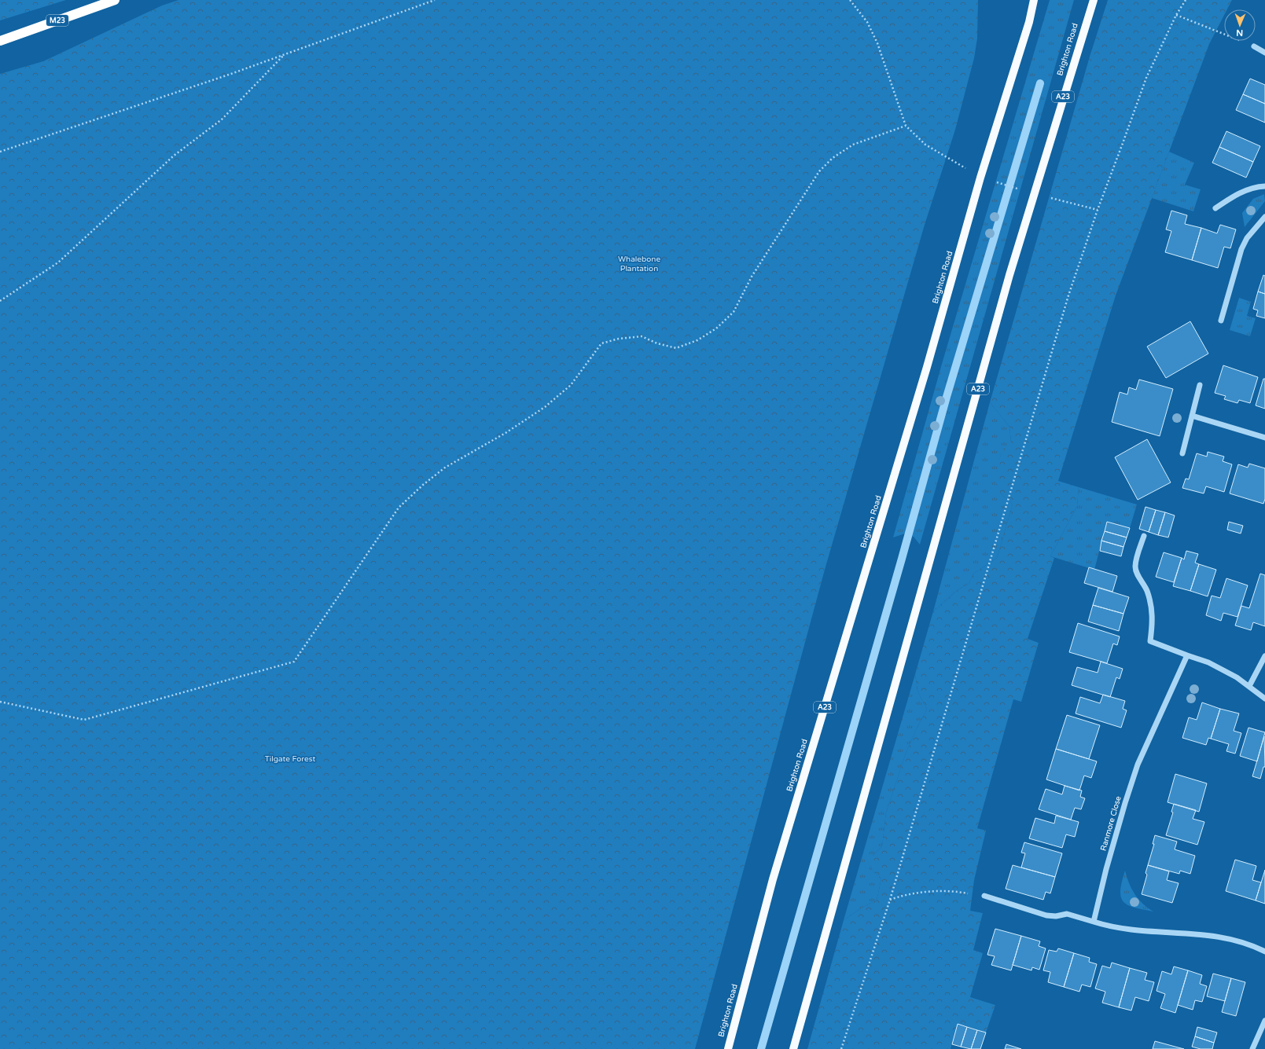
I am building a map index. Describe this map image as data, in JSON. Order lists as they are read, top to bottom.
{
  "streets": {
    "highway": ["M23"],
    "main road": ["Brighton Road", "A23"],
    "street": ["Ranmore Close"]
  },
  "parks": ["Whalebone Plantation", "Tilgate Forest"],
  "north": "bottom"
}
